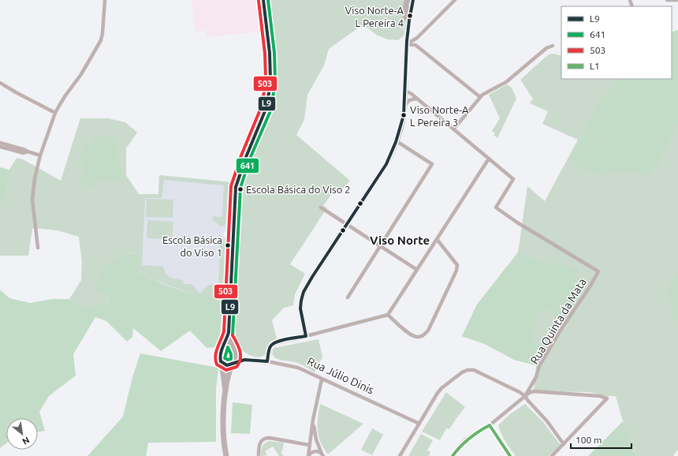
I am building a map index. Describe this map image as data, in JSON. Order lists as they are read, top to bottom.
{
  "streets": {
    "street": ["Rua Quinta da Mata", "Rua Júlio Dinis"]
  },
  "districts": ["Viso Norte"],
  "places": [
    "Viso Norte-A L Pereira 4",
    "Viso Norte-A L Pereira 3",
    "Escola Básica do Viso 2",
    "Escola Básica do Viso 1"
  ],
  "lines": [
    "transit line L9",
    "transit line 641",
    "transit line 503",
    "transit line L1"
  ],
  "legend": [
    "L9",
    "641",
    "503",
    "L1"
  ],
  "scale_bar": "100 m",
  "north": "bottom right"
}
